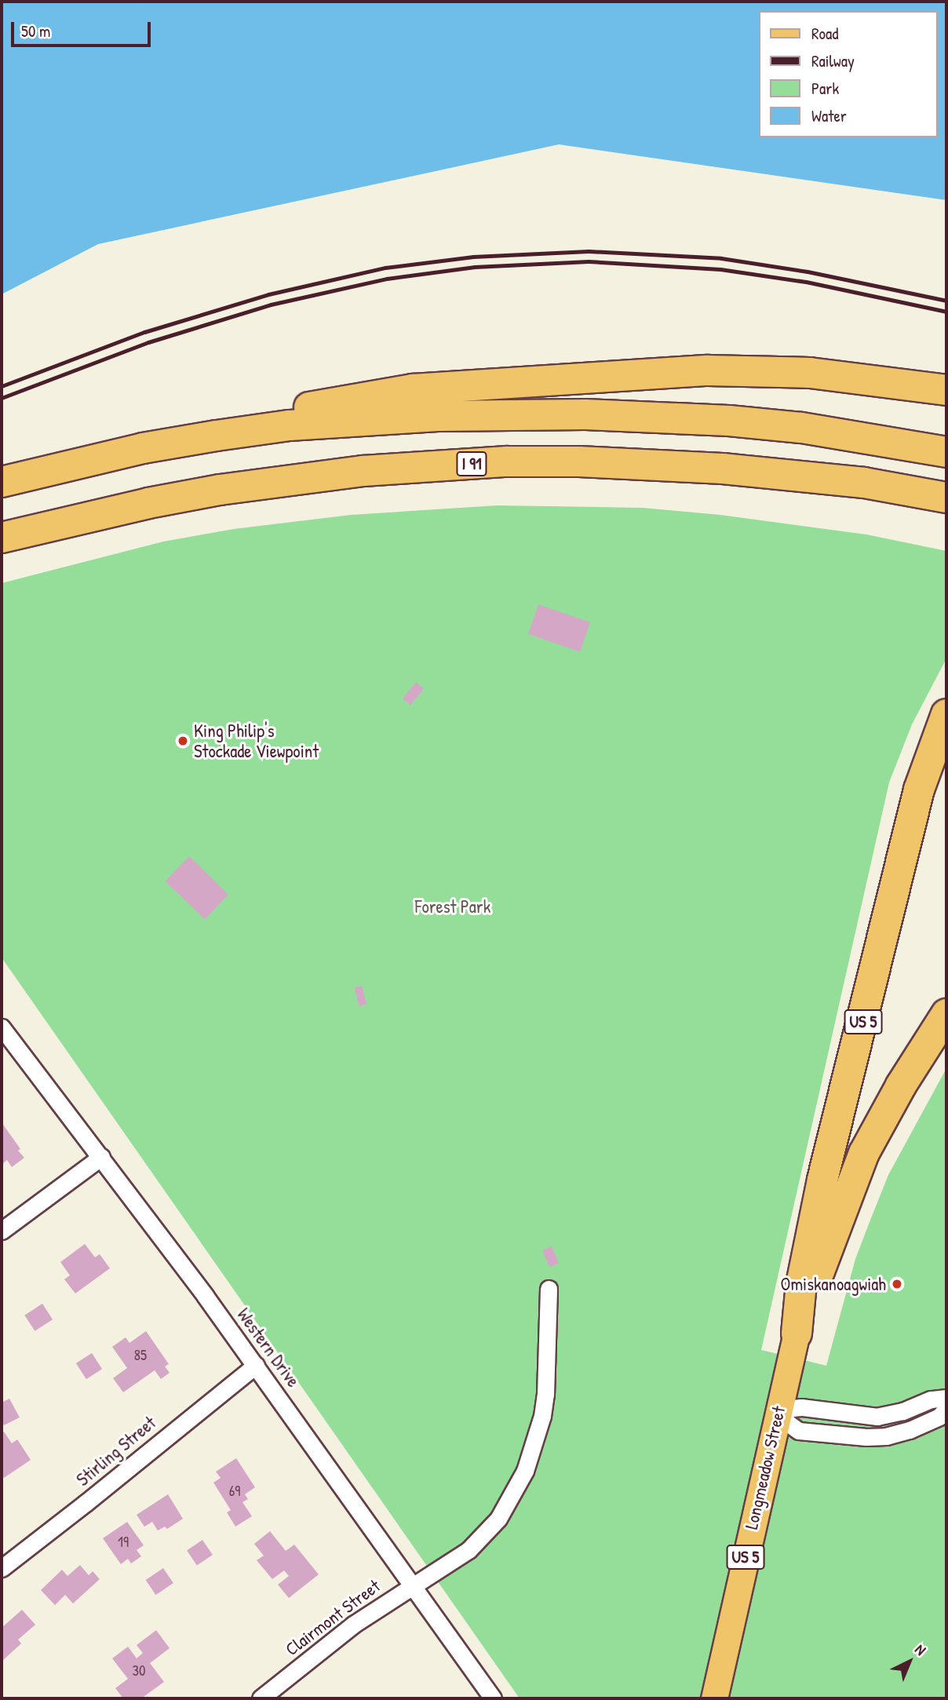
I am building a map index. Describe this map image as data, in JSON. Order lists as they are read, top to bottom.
{
  "streets": {
    "highway": ["I 91", "US 5"],
    "main road": ["Longmeadow Street"],
    "street": ["Western Drive", "Stirling Street", "Clairmont Street"]
  },
  "crossings": [
    ["US 5", "Longmeadow Street"],
    ["Western Drive", "Stirling Street"],
    ["Western Drive", "Clairmont Street"]
  ],
  "parks": ["Forest Park"],
  "places": ["King Philip's Stockade Viewpoint", "Omiskanoagwiah"],
  "house_numbers": [
    "85",
    "69",
    "19",
    "30"
  ],
  "legend": [
    "Road",
    "Railway",
    "Park",
    "Water"
  ],
  "scale_bar": "50 m",
  "north": "top right"
}
